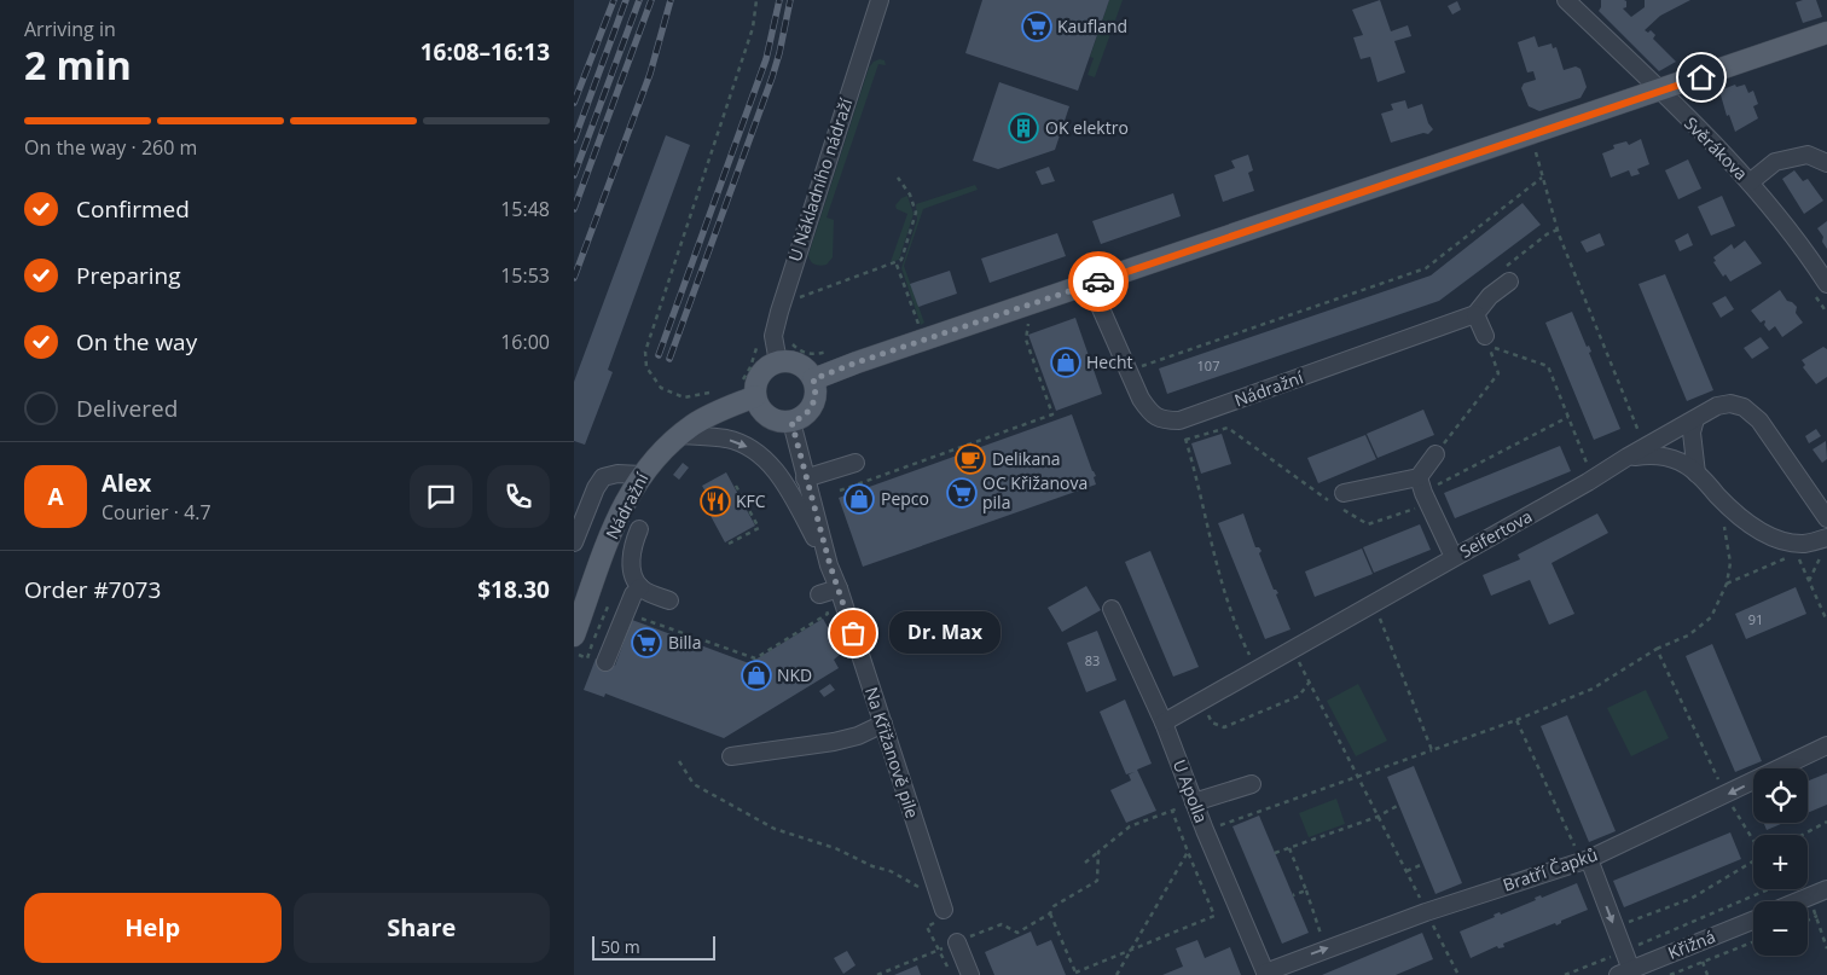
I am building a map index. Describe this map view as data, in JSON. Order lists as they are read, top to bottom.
{
  "streets": {
    "main road": ["Nádražní"],
    "street": [
      "Svěrákova",
      "U Nákladního nádraží",
      "Seifertova",
      "Na Křižanově pile",
      "U Apolla",
      "Bratří Čapků",
      "Křižná"
    ]
  },
  "crossings": [
    ["U Nákladního nádraží", "Nádražní"],
    ["U Nákladního nádraží", "Na Křižanově pile"],
    ["Nádražní", "Na Křižanově pile"],
    ["Seifertova", "U Apolla"],
    ["U Apolla", "Bratří Čapků"]
  ],
  "places": {
    "supermarket": ["Kaufland", "OC Křižanova pila", "Billa"],
    "building": ["OK elektro"],
    "shop": ["Hecht", "Pepco", "NKD"],
    "cafe": ["Delikana"],
    "restaurant": ["KFC"],
    "other": ["Dr. Max"]
  },
  "house_numbers": ["107", "91", "83"],
  "scale_bar": "50 m",
  "page": {
    "heading": ["2 min", "Arriving in", "16:08–16:13"],
    "panel": [
      "Alex",
      "Courier · 4.7",
      "Order #7073",
      "$18.30"
    ],
    "bar": "On the way · 260 m",
    "list": [
      ["Confirmed", "15:48"],
      ["Preparing", "15:53"],
      ["On the way", "16:00"],
      "Delivered"
    ],
    "round": "A",
    "bubble": "Dr. Max",
    "map_buttons": ["+", "−"],
    "buttons": ["Help", "Share"],
    "scale": "50 m"
  }
}
